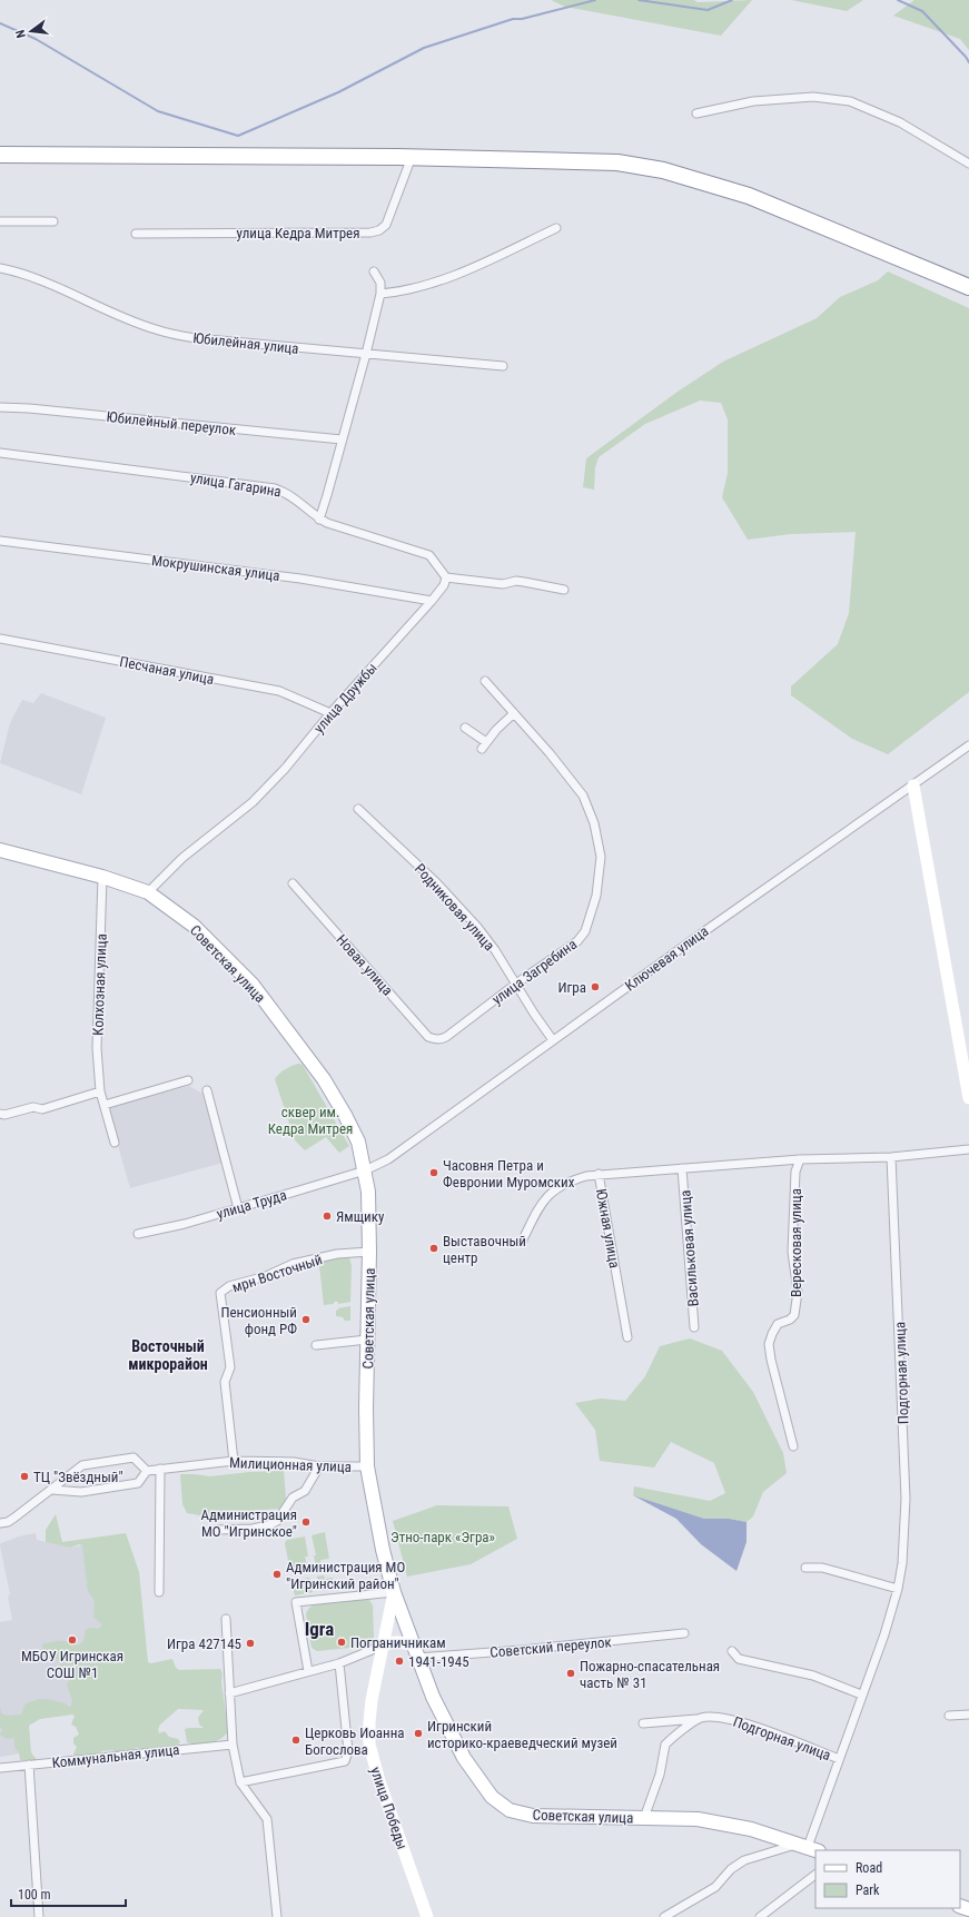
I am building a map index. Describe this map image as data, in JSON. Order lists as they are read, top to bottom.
{
  "streets": {
    "main road": ["Советская улица", "улица Победы"],
    "street": [
      "улица Кедра Митрея",
      "Юбилейная улица",
      "Юбилейный переулок",
      "улица Гагарина",
      "Мокрушинская улица",
      "Песчаная улица",
      "улица Дружбы",
      "Родниковая улица",
      "Ключевая улица",
      "Новая улица",
      "улица Загребина",
      "Колхозная улица",
      "улица Труда",
      "Южная улица",
      "Вересковая улица",
      "Васильковая улица",
      "мрн Восточный",
      "Подгорная улица",
      "Милиционная улица",
      "Советский переулок",
      "Коммунальная улица"
    ]
  },
  "crossings": [
    ["улица Гагарина", "улица Дружбы"],
    ["Мокрушинская улица", "улица Дружбы"],
    ["Песчаная улица", "улица Дружбы"],
    ["улица Дружбы", "Советская улица"],
    ["Родниковая улица", "Ключевая улица"],
    ["Родниковая улица", "улица Загребина"],
    ["Ключевая улица", "Советская улица"],
    ["Ключевая улица", "улица Труда"],
    ["Советская улица", "Колхозная улица"],
    ["Советская улица", "улица Труда"],
    ["Советская улица", "мрн Восточный"],
    ["Советская улица", "Подгорная улица"],
    ["Советская улица", "Милиционная улица"],
    ["Советская улица", "Советский переулок"],
    ["Советская улица", "улица Победы"],
    ["Новая улица", "улица Загребина"],
    ["мрн Восточный", "Милиционная улица"]
  ],
  "districts": ["Восточный микрорайон", "Igra"],
  "parks": ["сквер им. Кедра Митрея", "Этно-парк «Эгра»"],
  "places": [
    "Игра",
    "Часовня Петра и Февронии Муромских",
    "Ямщику",
    "Выставочный центр",
    "Пенсионный фонд РФ",
    "ТЦ \"Звёздный\"",
    "Администрация МО \"Игринское\"",
    "Администрация МО \"Игринский район\"",
    "МБОУ Игринская СОШ №1",
    "Пограничникам",
    "Игра 427145",
    "1941-1945",
    "Пожарно-спасательная часть № 31",
    "Игринский историко-краеведческий музей",
    "Церковь Иоанна Богослова"
  ],
  "legend": ["Road", "Park"],
  "scale_bar": "100 m",
  "north": "left"
}
